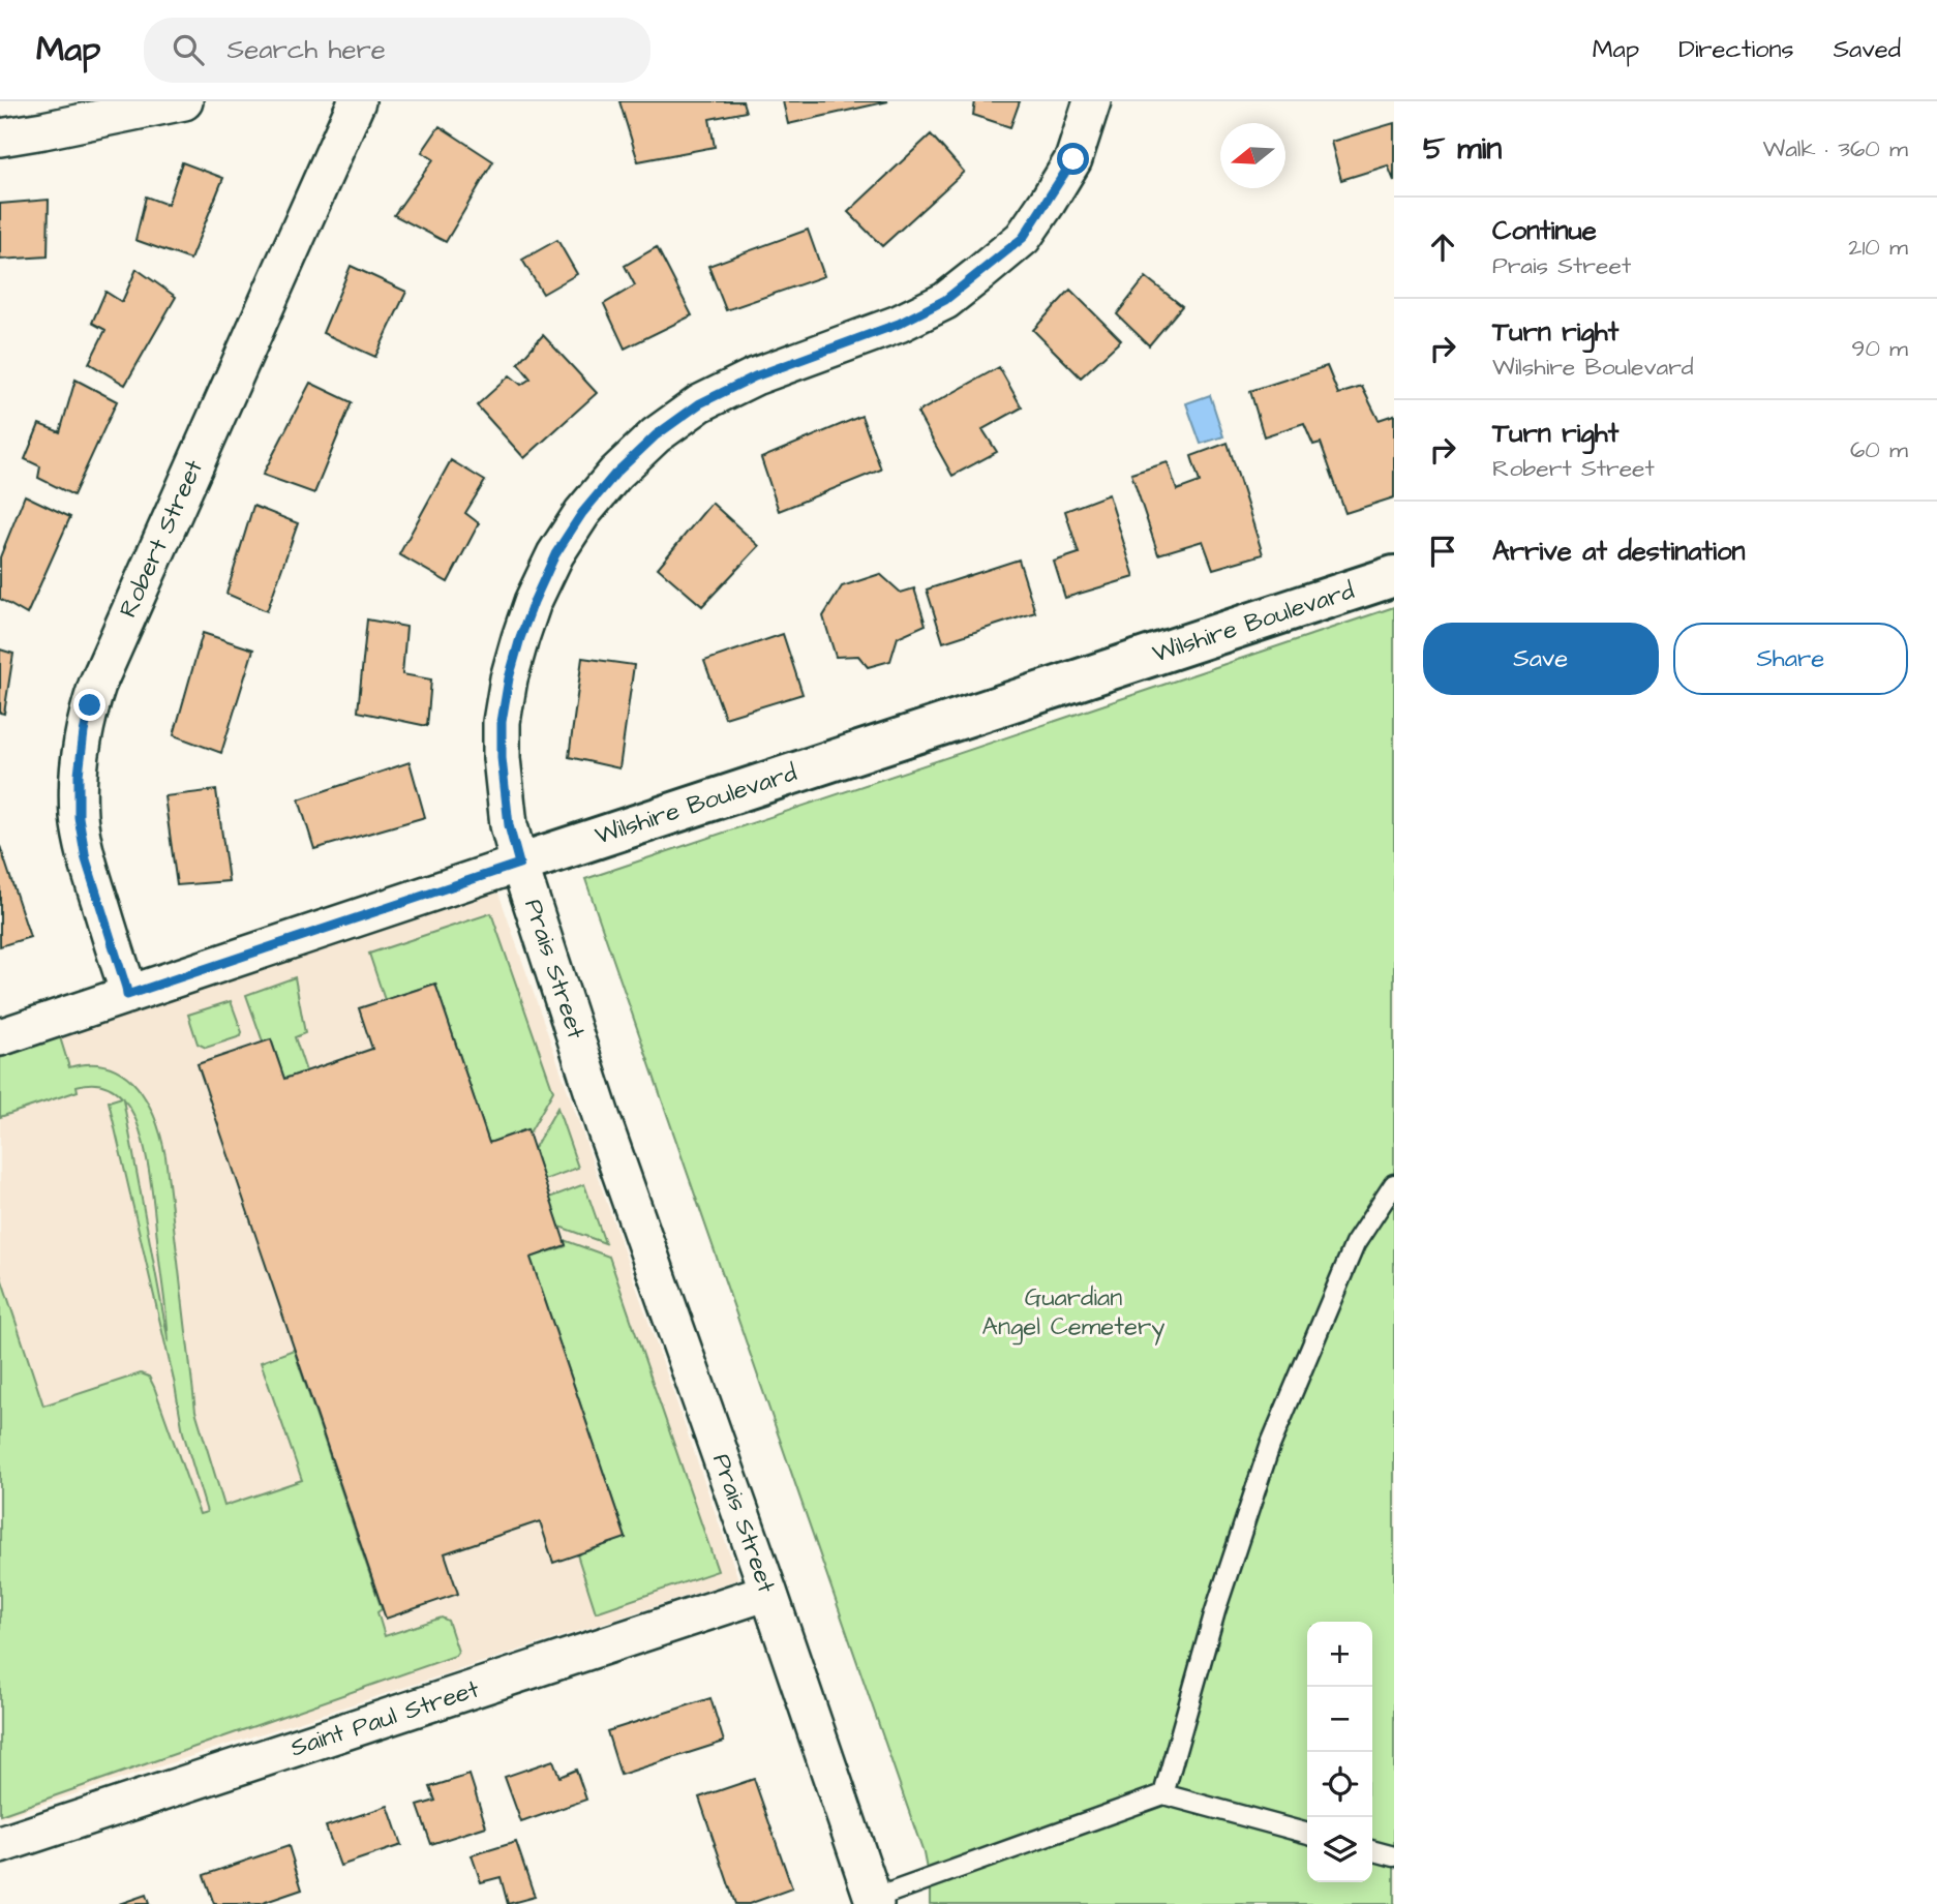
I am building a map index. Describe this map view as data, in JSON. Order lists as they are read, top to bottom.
{
  "streets": {
    "street": [
      "Robert Street",
      "Wilshire Boulevard",
      "Prais Street",
      "Saint Paul Street"
    ]
  },
  "crossings": [
    ["Robert Street", "Wilshire Boulevard"],
    ["Wilshire Boulevard", "Prais Street"],
    ["Prais Street", "Saint Paul Street"]
  ],
  "parks": ["Guardian Angel Cemetery"],
  "north": "left",
  "page": {
    "header": "Map",
    "search": "Search here",
    "nav": ["Map", "Directions", "Saved"],
    "heading": ["5 min", "Walk · 360 m"],
    "list": [
      ["Continue", "Prais Street", "210 m"],
      ["Turn right", "Wilshire Boulevard", "90 m"],
      ["Turn right", "Robert Street", "60 m"],
      "Arrive at destination"
    ],
    "buttons": ["Save", "Share"],
    "map_buttons": ["+", "−"]
  }
}
